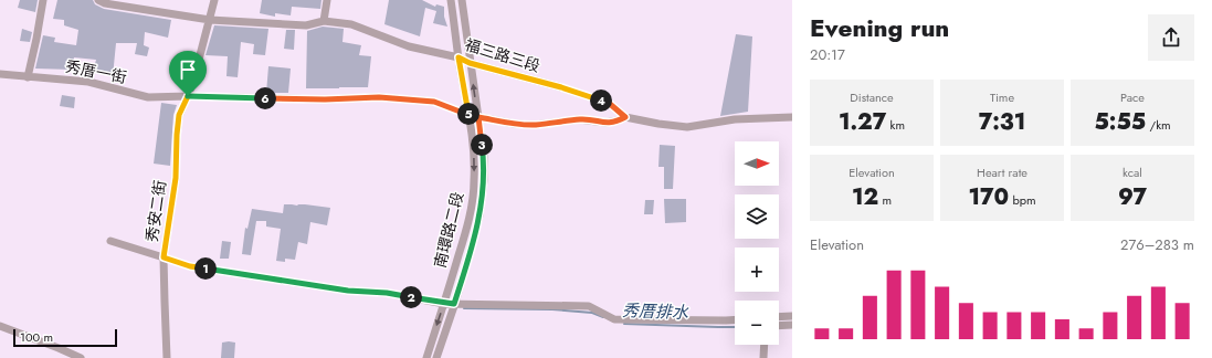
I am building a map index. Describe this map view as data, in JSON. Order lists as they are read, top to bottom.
{
  "streets": {
    "street": [
      "福三路三段",
      "秀厝一街",
      "秀安二街",
      "南環路二段"
    ]
  },
  "crossings": [
    ["福三路三段", "秀厝一街"],
    ["福三路三段", "秀安二街"],
    ["福三路三段", "南環路二段"],
    ["秀厝一街", "秀安二街"],
    ["秀厝一街", "南環路二段"]
  ],
  "water": ["秀厝排水"],
  "scale_bar": "100 m",
  "north": "right",
  "page": {
    "heading": ["Evening run", "20:17"],
    "stats": [
      ["Distance", "1.27 km"],
      ["Time", "7:31"],
      ["Pace", "5:55 /km"],
      ["Elevation", "12 m"],
      ["Heart rate", "170 bpm"],
      ["kcal", "97"]
    ],
    "pins": [
      "6",
      "4",
      "5",
      "3",
      "1",
      "2"
    ],
    "map_buttons": ["+", "−"],
    "chart": ["Elevation", "276–283 m"],
    "scale": "100 m"
  }
}
